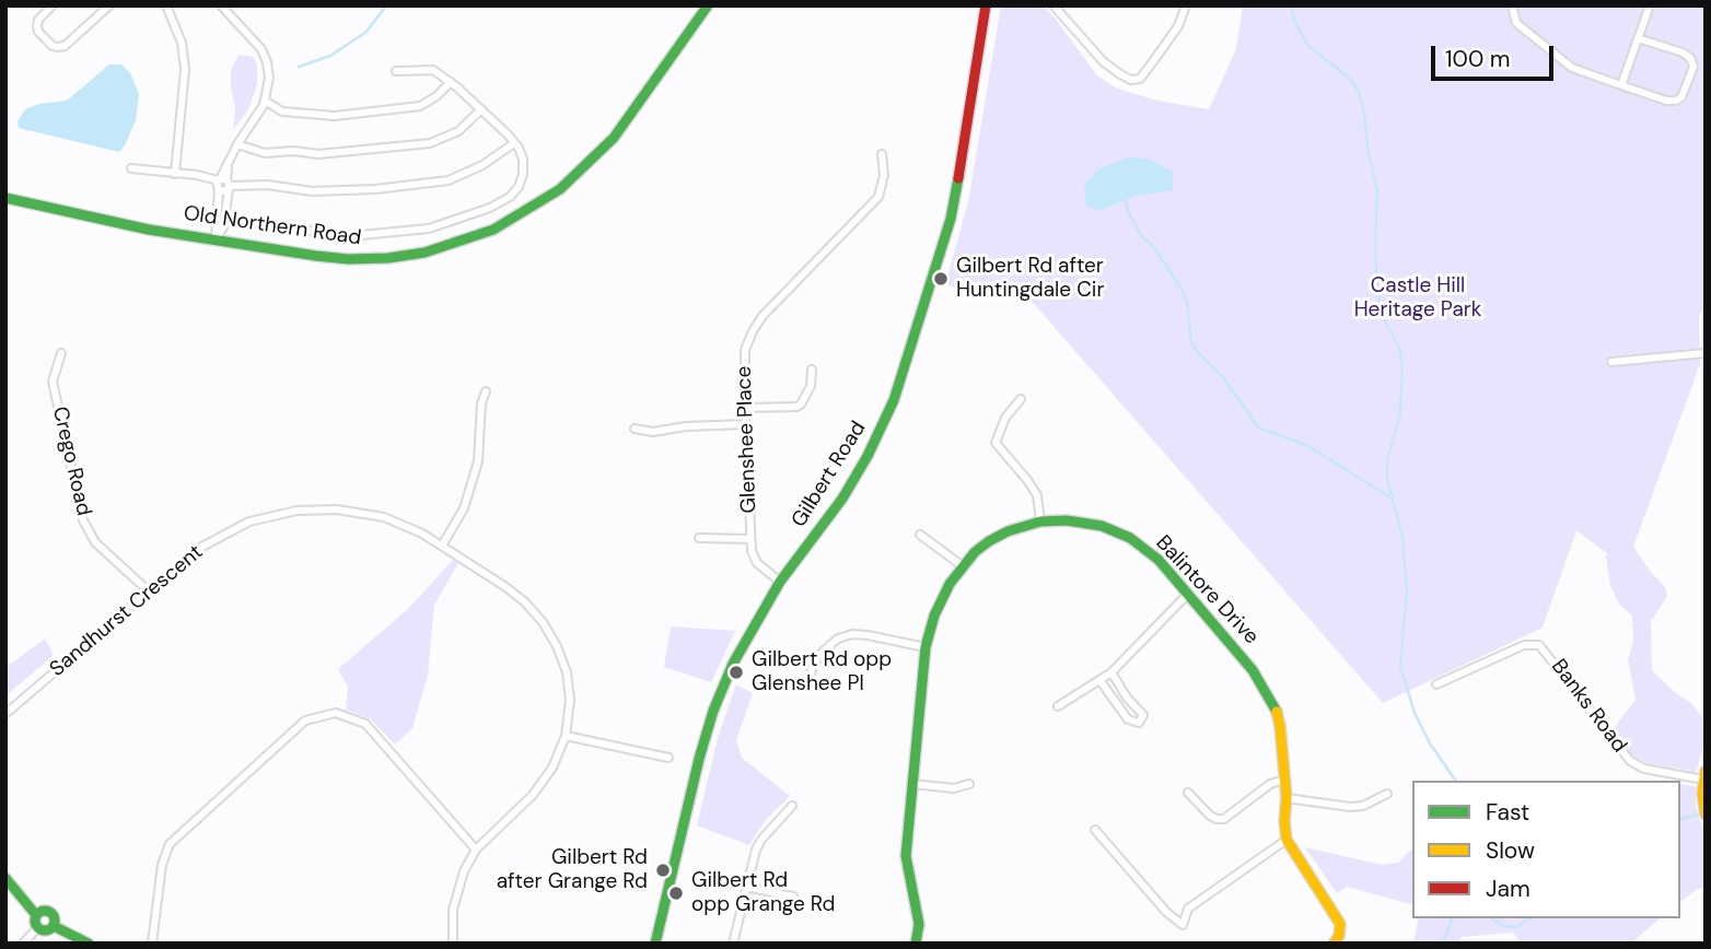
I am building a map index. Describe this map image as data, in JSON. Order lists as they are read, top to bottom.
{
  "streets": {
    "main road": ["Old Northern Road", "Gilbert Road", "Balintore Drive"],
    "street": [
      "Glenshee Place",
      "Crego Road",
      "Sandhurst Crescent",
      "Banks Road"
    ]
  },
  "crossings": [
    ["Glenshee Place", "Gilbert Road"],
    ["Crego Road", "Sandhurst Crescent"]
  ],
  "parks": ["Castle Hill Heritage Park"],
  "places": [
    "Gilbert Rd after Huntingdale Cir",
    "Gilbert Rd opp Glenshee Pl",
    "Gilbert Rd after Grange Rd",
    "Gilbert Rd opp Grange Rd"
  ],
  "legend": ["Fast", "Slow", "Jam"],
  "scale_bar": "100 m"
}
